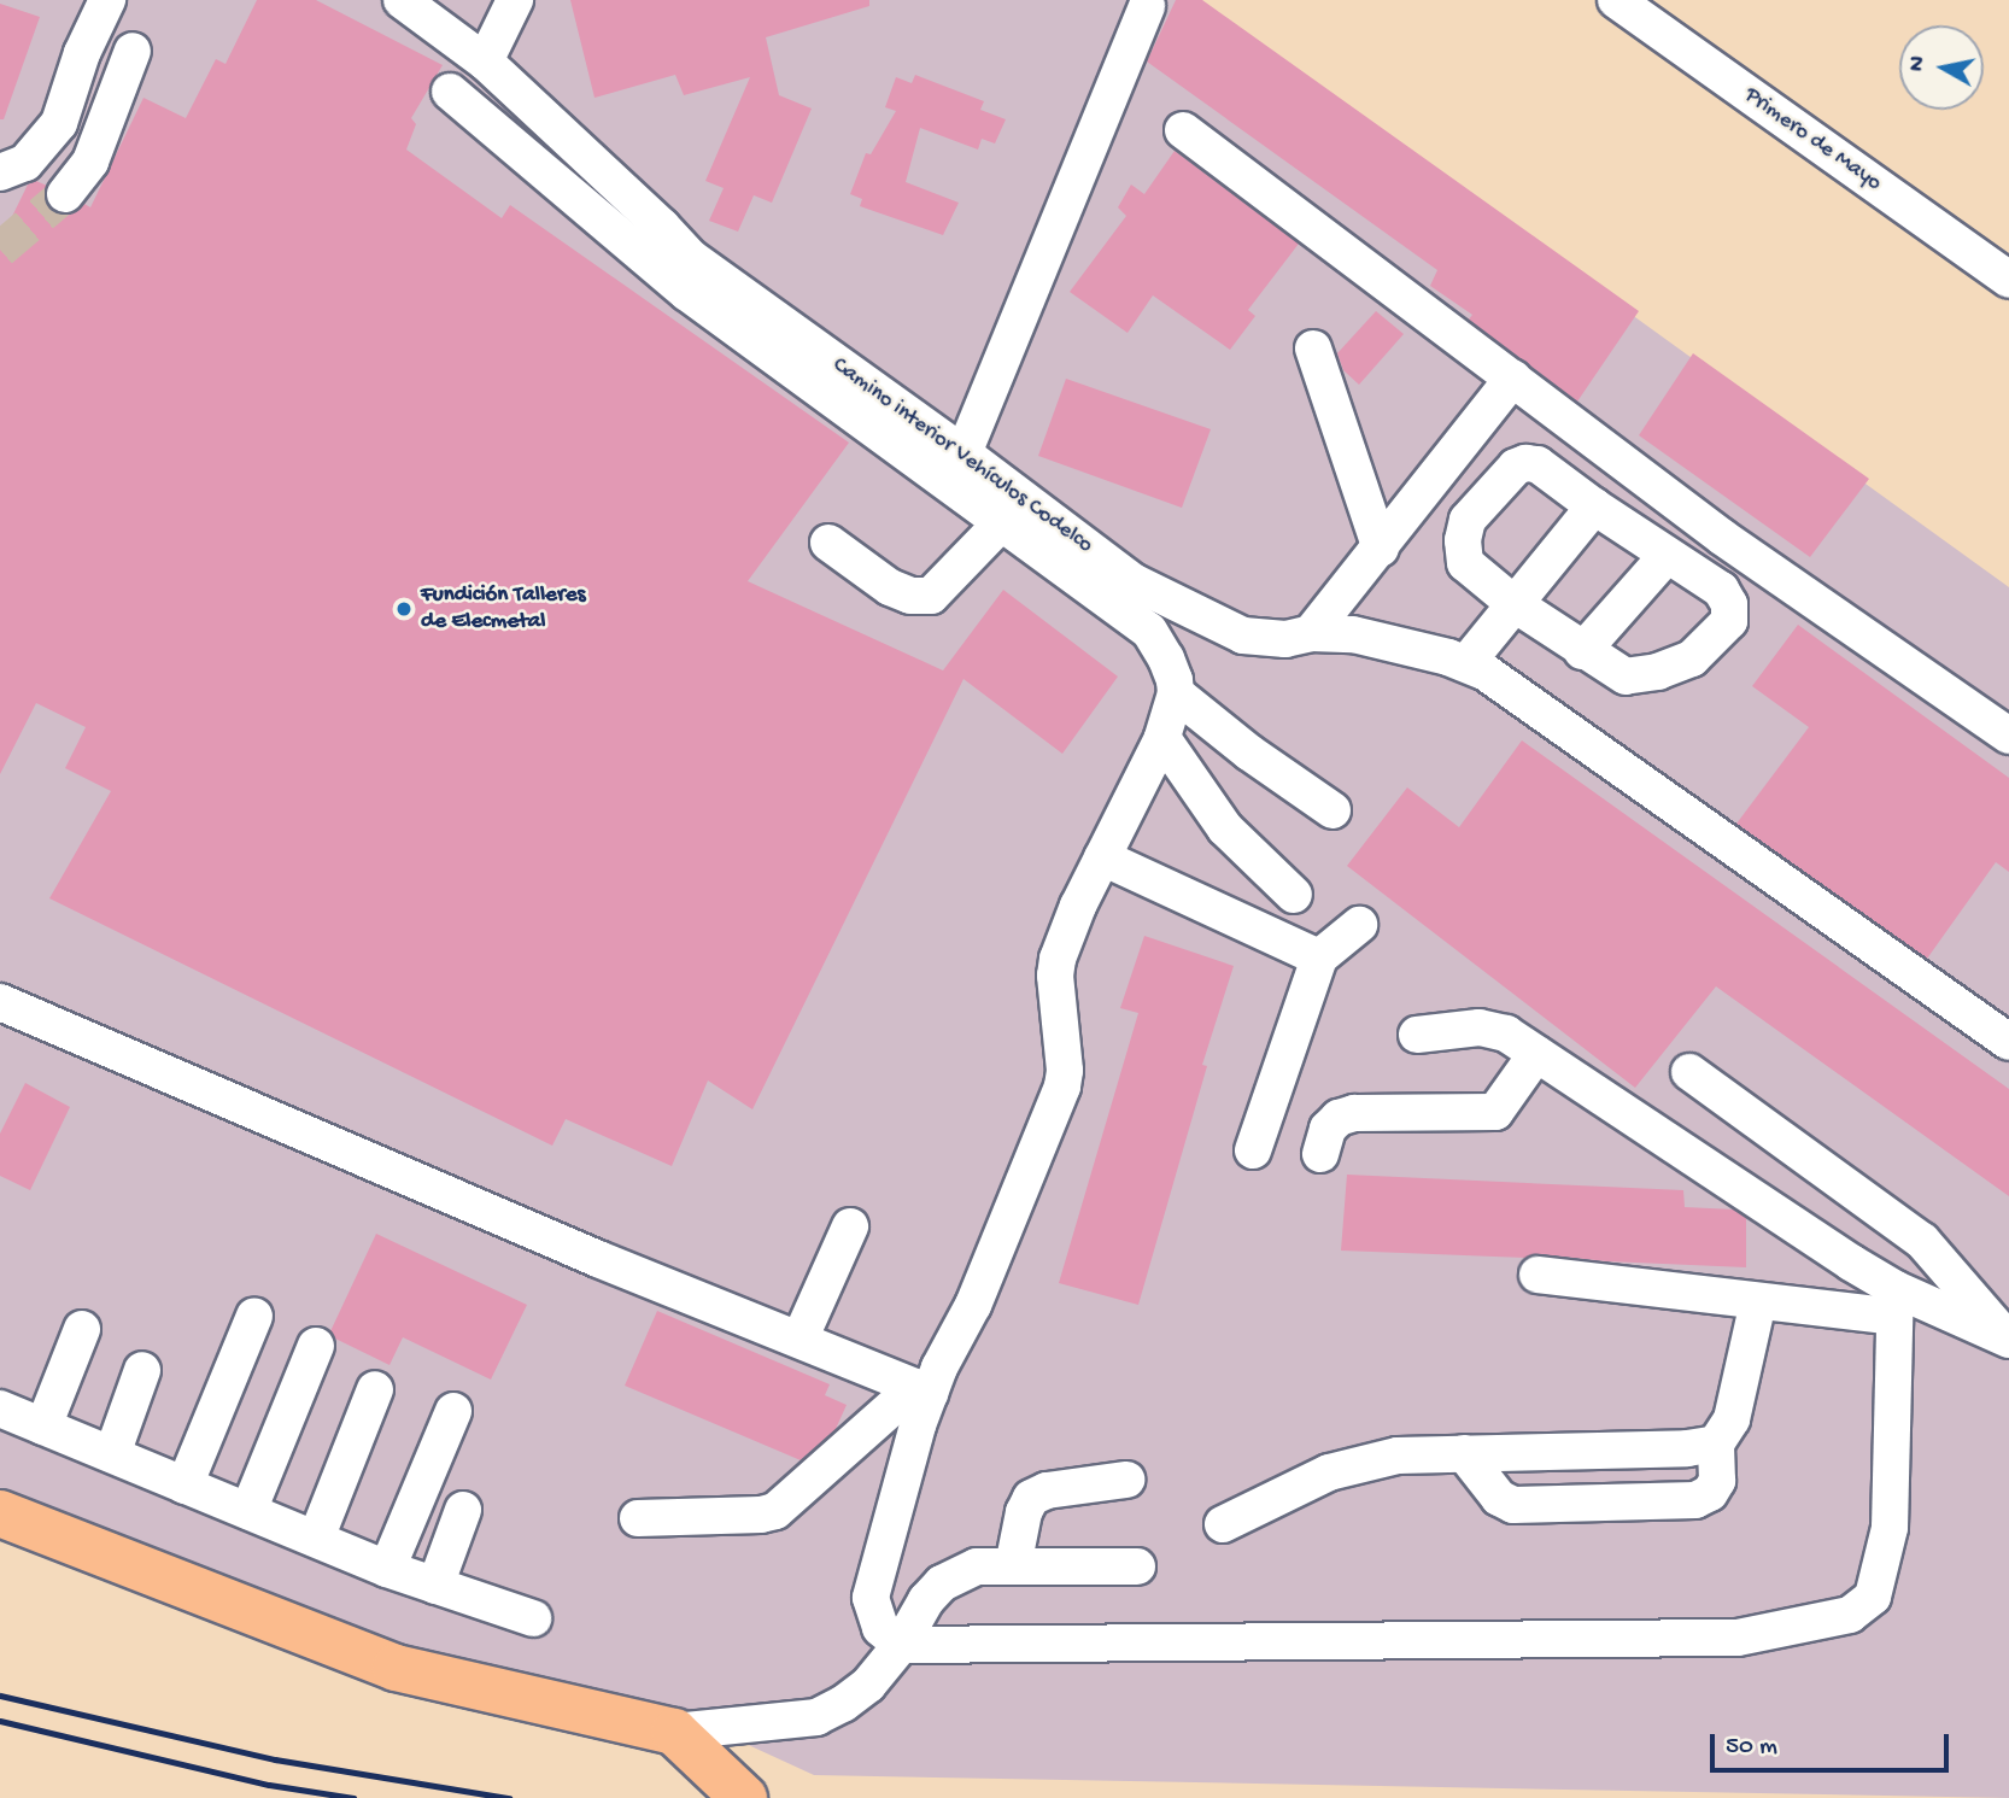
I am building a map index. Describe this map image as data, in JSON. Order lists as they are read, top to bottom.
{
  "streets": {
    "street": ["Primero de Mayo", "Camino interior Vehículos Codelco"]
  },
  "places": ["Fundición Talleres de Elecmetal"],
  "scale_bar": "50 m",
  "north": "left"
}
